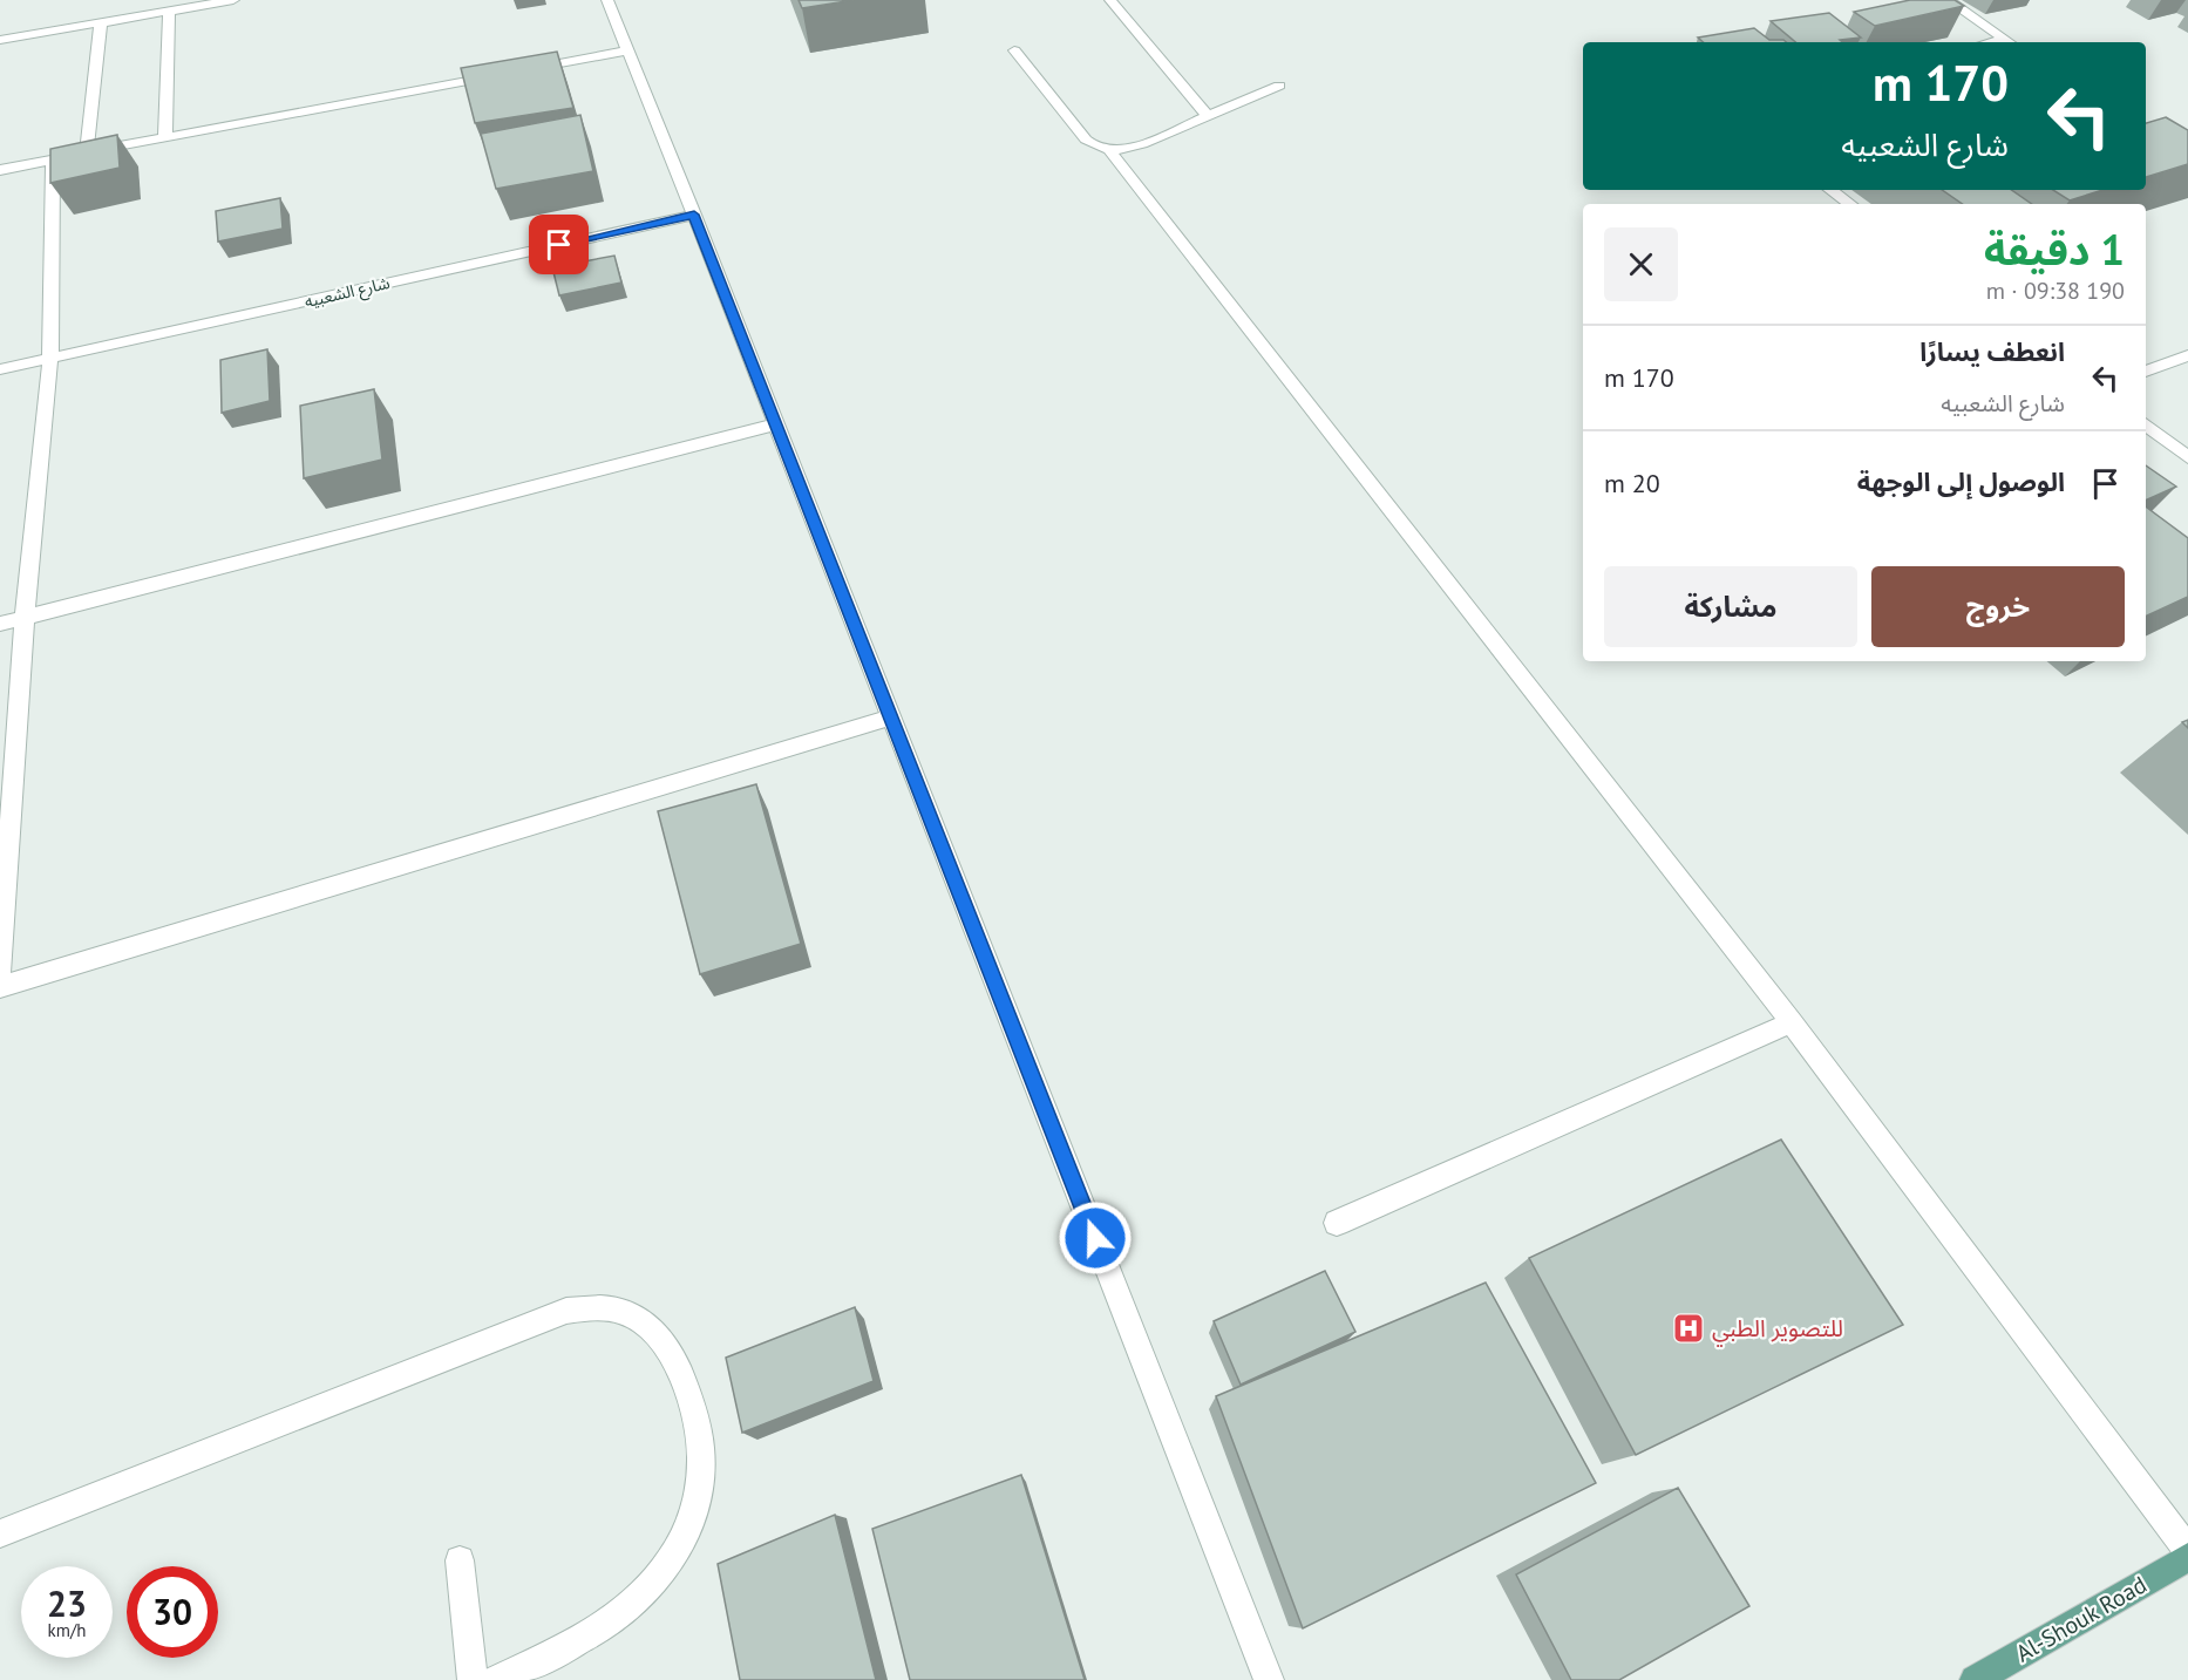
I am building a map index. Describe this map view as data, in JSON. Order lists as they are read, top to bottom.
{
  "streets": {
    "main road": ["Al-Shouk Road"],
    "street": ["شارع الشعبيه"]
  },
  "places": {
    "hospital": ["للتصوير الطبي"]
  },
  "page": {
    "turn": ["170 m", "شارع الشعبيه"],
    "heading": ["1 دقيقة", "190 m · 09:38"],
    "list": [
      {
        "name": "انعطف يسارًا",
        "note": "شارع الشعبيه",
        "value": "170 m"
      },
      {
        "name": "الوصول إلى الوجهة",
        "value": "20 m"
      }
    ],
    "buttons": ["خروج", "مشاركة"],
    "speed": "23 km/h",
    "limit": "30"
  }
}
